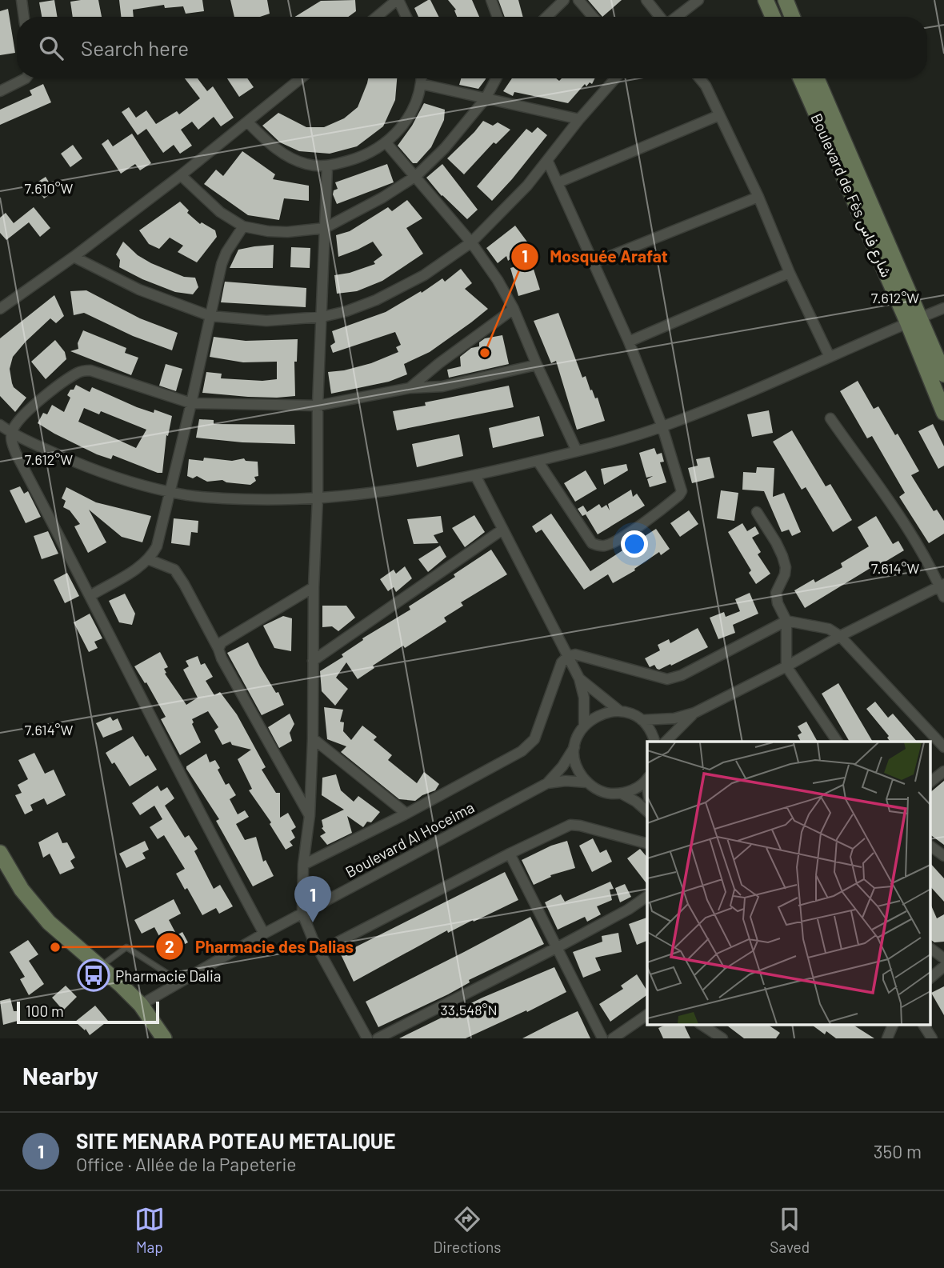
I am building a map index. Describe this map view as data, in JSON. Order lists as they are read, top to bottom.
{
  "streets": {
    "main road": ["Boulevard de Fès شارع فاس"],
    "street": ["Boulevard Al Hoceima"]
  },
  "places": {
    "other": ["Mosquée Arafat", "Pharmacie des Dalias"],
    "bus stop": ["Pharmacie Dalia"]
  },
  "scale_bar": "100 m",
  "page": {
    "search": "Search here",
    "pins": "1",
    "scale": "100 m",
    "heading": "Nearby",
    "list": [
      {
        "mark": "1",
        "name": "SITE MENARA POTEAU METALIQUE",
        "note": "Office · Allée de la Papeterie",
        "value": "350 m"
      }
    ],
    "nav": ["Map", "Directions", "Saved"]
  },
  "coordinates": [
    "7.610°W",
    "7.612°W",
    "7.614°W",
    "33.548°N"
  ]
}
